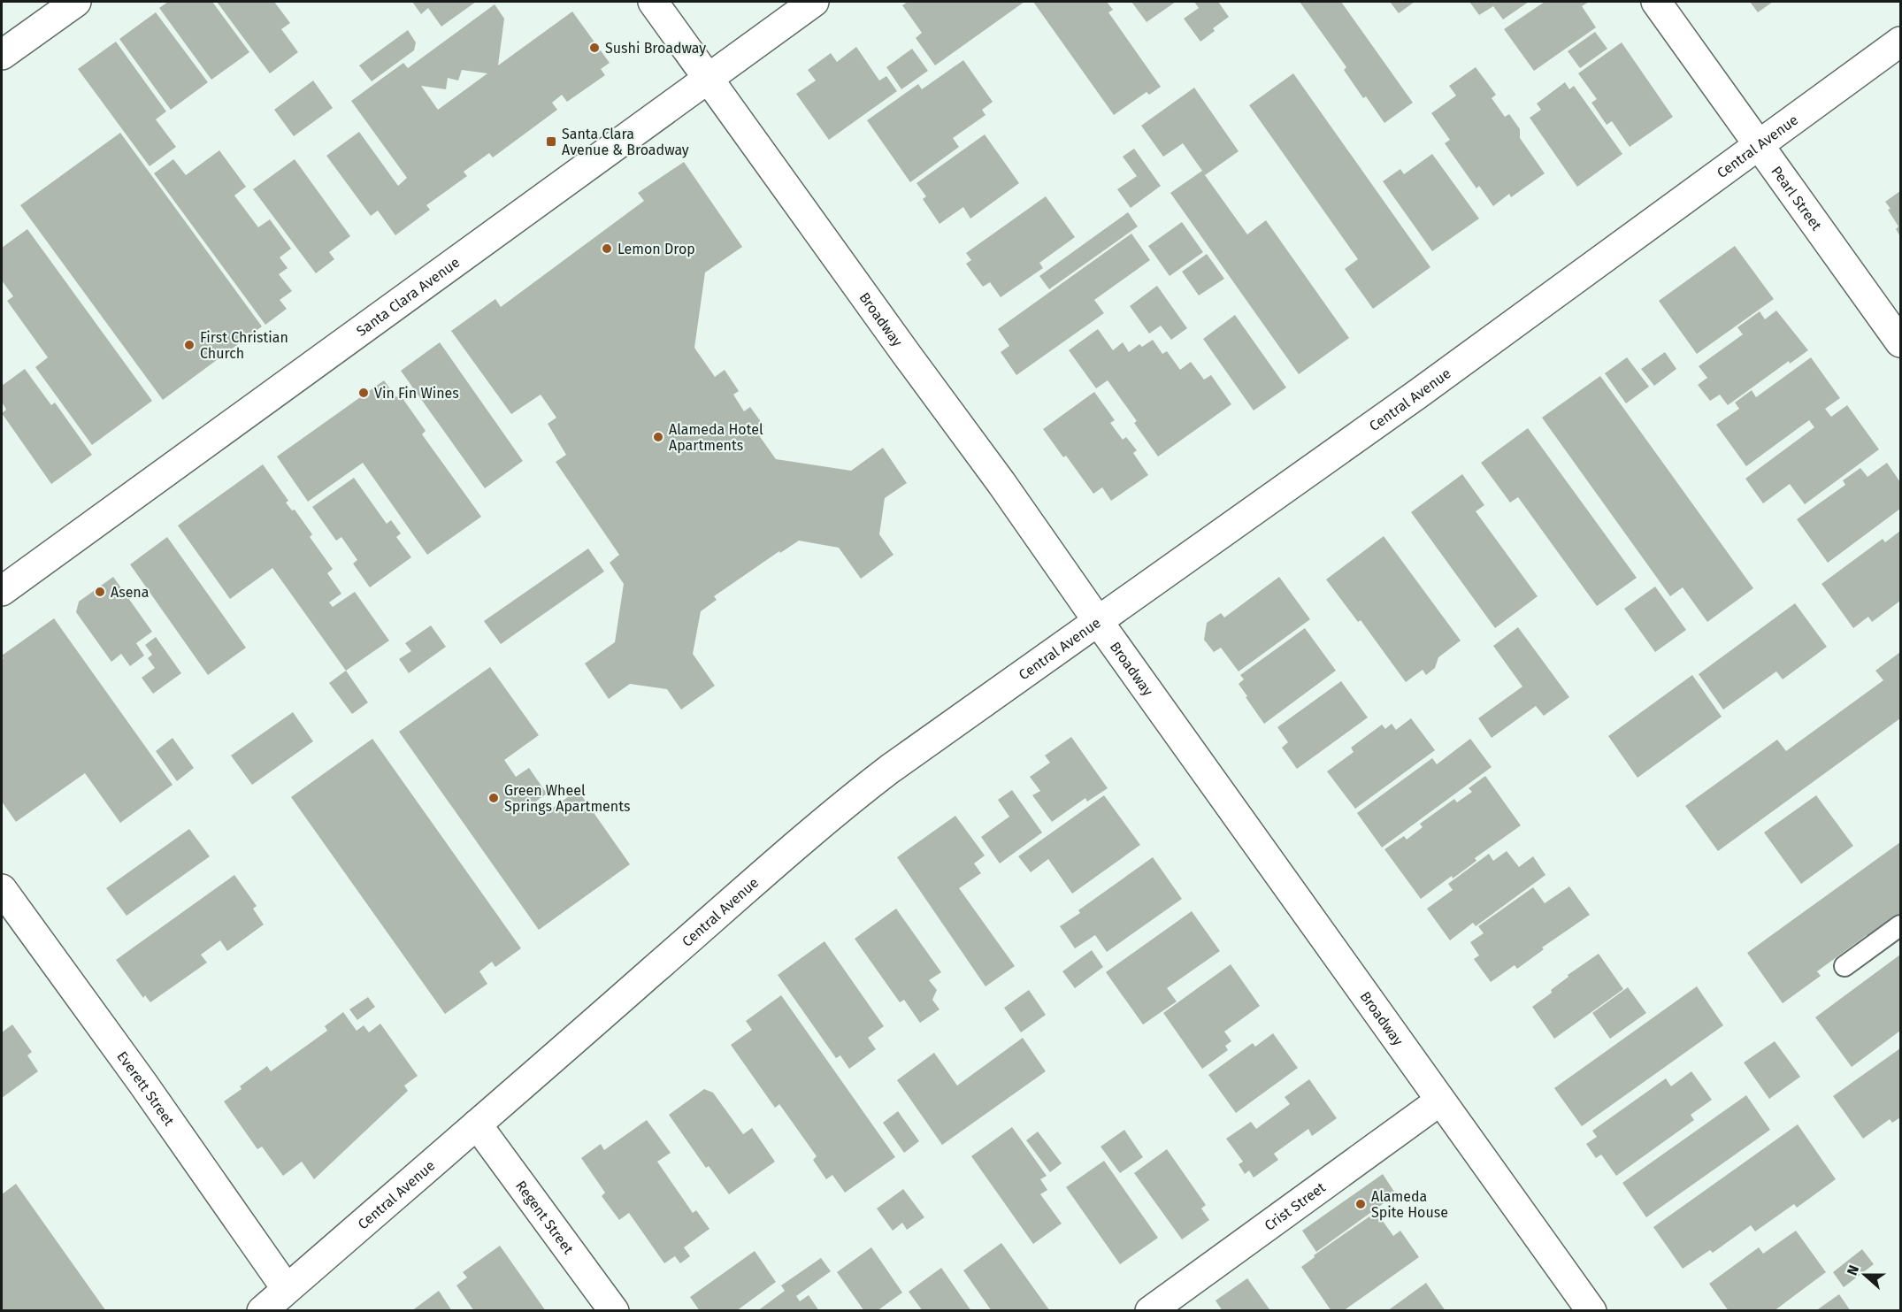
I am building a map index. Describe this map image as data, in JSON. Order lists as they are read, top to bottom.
{
  "streets": {
    "street": [
      "Central Avenue",
      "Pearl Street",
      "Santa Clara Avenue",
      "Broadway",
      "Everett Street",
      "Crist Street",
      "Regent Street"
    ]
  },
  "crossings": [
    ["Central Avenue", "Pearl Street"],
    ["Central Avenue", "Broadway"],
    ["Central Avenue", "Everett Street"],
    ["Central Avenue", "Regent Street"],
    ["Santa Clara Avenue", "Broadway"],
    ["Broadway", "Crist Street"]
  ],
  "places": {
    "other": [
      "Sushi Broadway",
      "Lemon Drop",
      "First Christian Church",
      "Vin Fin Wines",
      "Alameda Hotel Apartments",
      "Asena",
      "Green Wheel Springs Apartments",
      "Alameda Spite House"
    ],
    "transit": ["Santa Clara Avenue & Broadway"]
  },
  "north": "left"
}
